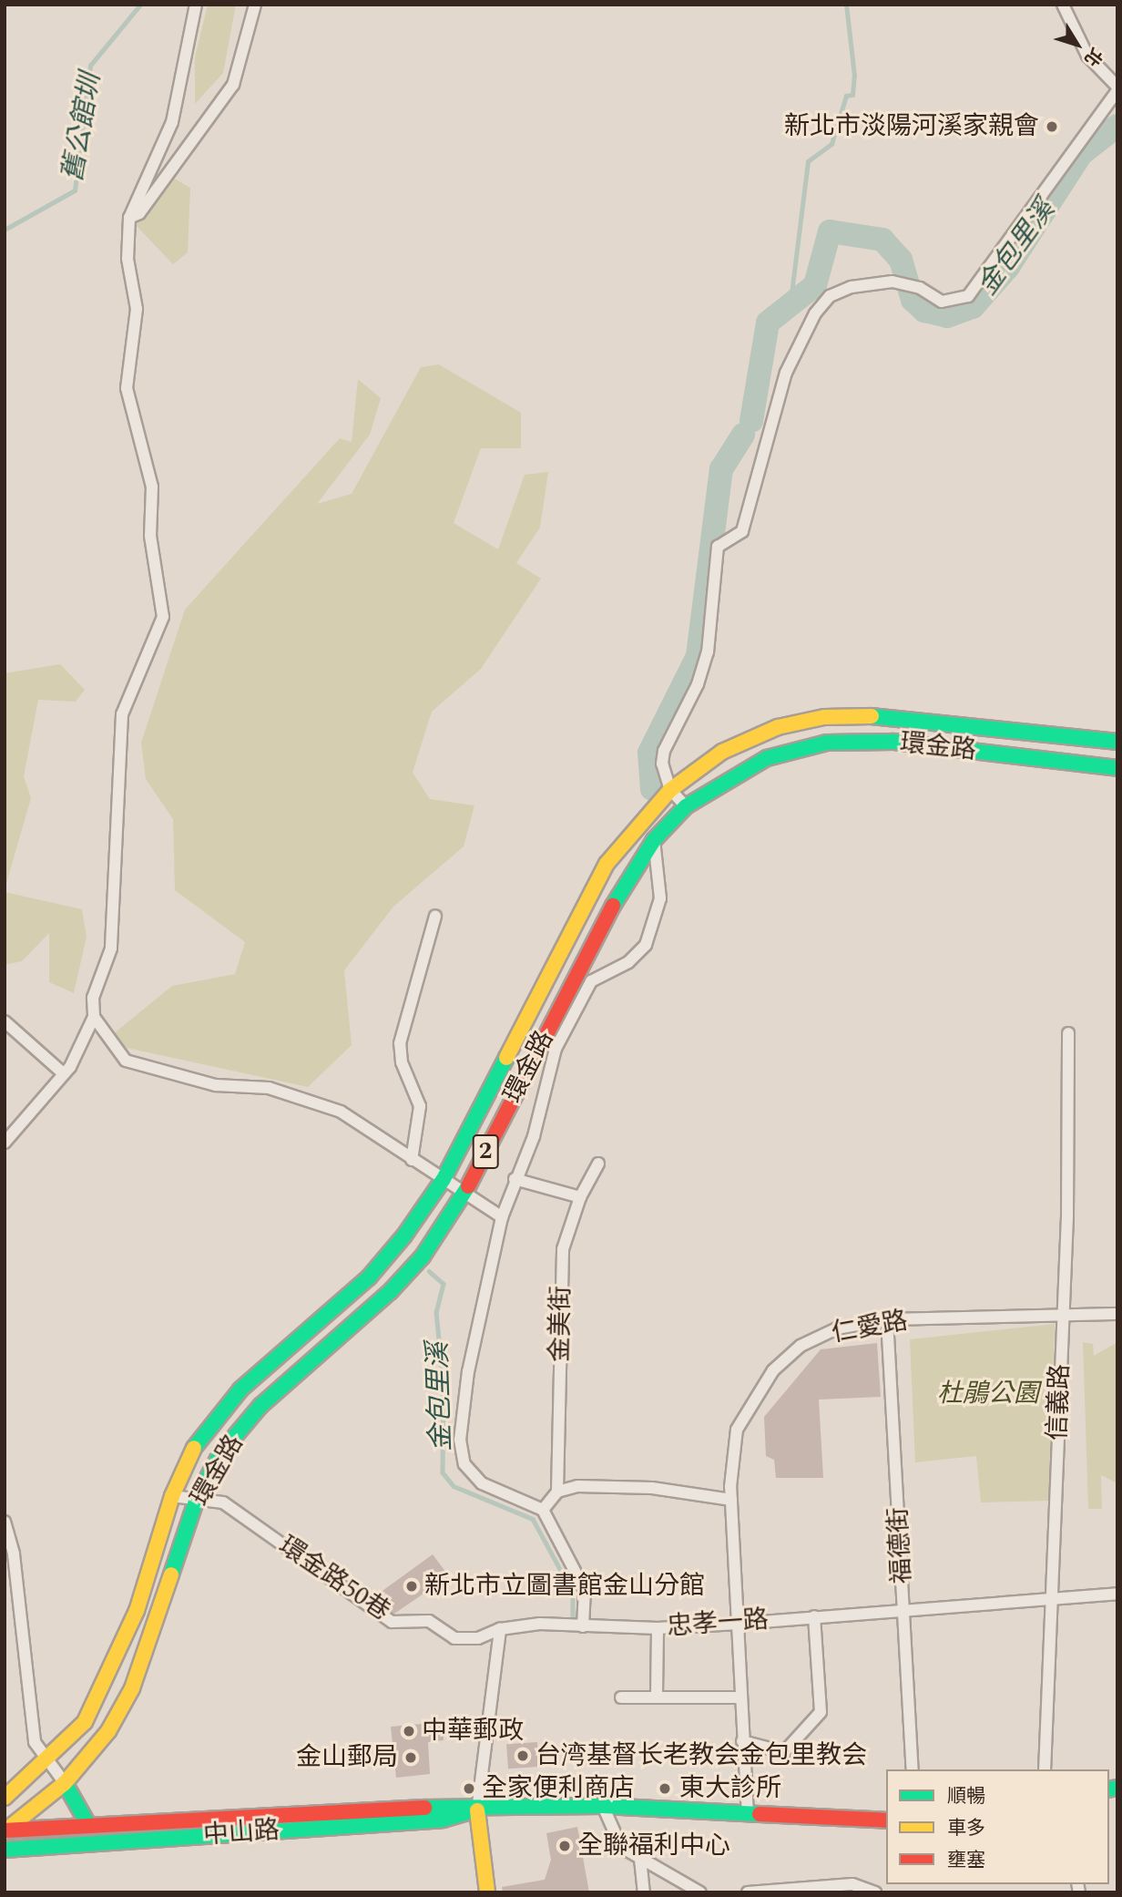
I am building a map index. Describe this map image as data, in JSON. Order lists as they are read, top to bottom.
{
  "streets": {
    "main road": ["環金路", "2", "中山路"],
    "street": [
      "金美街",
      "仁愛路",
      "信義路",
      "福德街",
      "環金路50巷",
      "忠孝一路"
    ]
  },
  "crossings": [
    ["環金路", "環金路50巷"],
    ["環金路", "中山路"],
    ["仁愛路", "信義路"],
    ["仁愛路", "福德街"],
    ["仁愛路", "忠孝一路"],
    ["仁愛路", "中山路"],
    ["信義路", "忠孝一路"],
    ["福德街", "忠孝一路"],
    ["環金路50巷", "忠孝一路"]
  ],
  "water": ["舊公館圳", "金包里溪"],
  "parks": ["杜鵑公園"],
  "places": [
    "新北市淡陽河溪家親會",
    "新北市立圖書館金山分館",
    "中華郵政",
    "台湾基督长老教会金包里教会",
    "金山郵局",
    "全家便利商店",
    "東大診所",
    "全聯福利中心"
  ],
  "legend": ["順暢", "車多", "壅塞"],
  "north": "bottom right"
}
